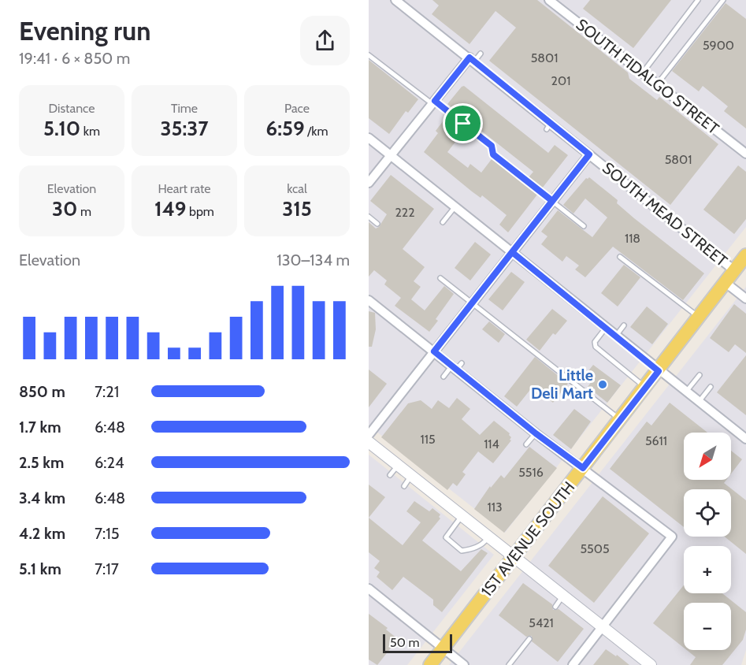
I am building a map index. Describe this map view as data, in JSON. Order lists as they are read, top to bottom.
{
  "streets": {
    "main road": ["1ST AVENUE SOUTH"],
    "street": ["SOUTH FIDALGO STREET", "SOUTH MEAD STREET"]
  },
  "crossings": [
    ["SOUTH MEAD STREET", "1ST AVENUE SOUTH"]
  ],
  "places": ["Little Deli Mart"],
  "house_numbers": [
    "5900",
    "5801",
    "201",
    "5801",
    "222",
    "118",
    "115",
    "5611",
    "114",
    "5516",
    "113",
    "5505",
    "5421"
  ],
  "scale_bar": "50 m",
  "north": "bottom left",
  "page": {
    "heading": ["Evening run", "19:41 · 6 × 850 m"],
    "stats": [
      ["Distance", "5.10 km"],
      ["Time", "35:37"],
      ["Pace", "6:59 /km"],
      ["Elevation", "30 m"],
      ["Heart rate", "149 bpm"],
      ["kcal", "315"]
    ],
    "chart": ["Elevation", "130–134 m"],
    "list": [
      {
        "name": "850 m",
        "note": "7:21"
      },
      {
        "name": "1.7 km",
        "note": "6:48"
      },
      {
        "name": "2.5 km",
        "note": "6:24"
      },
      {
        "name": "3.4 km",
        "note": "6:48"
      },
      {
        "name": "4.2 km",
        "note": "7:15"
      },
      {
        "name": "5.1 km",
        "note": "7:17"
      }
    ],
    "map_buttons": ["+", "−"],
    "scale": "50 m"
  }
}
